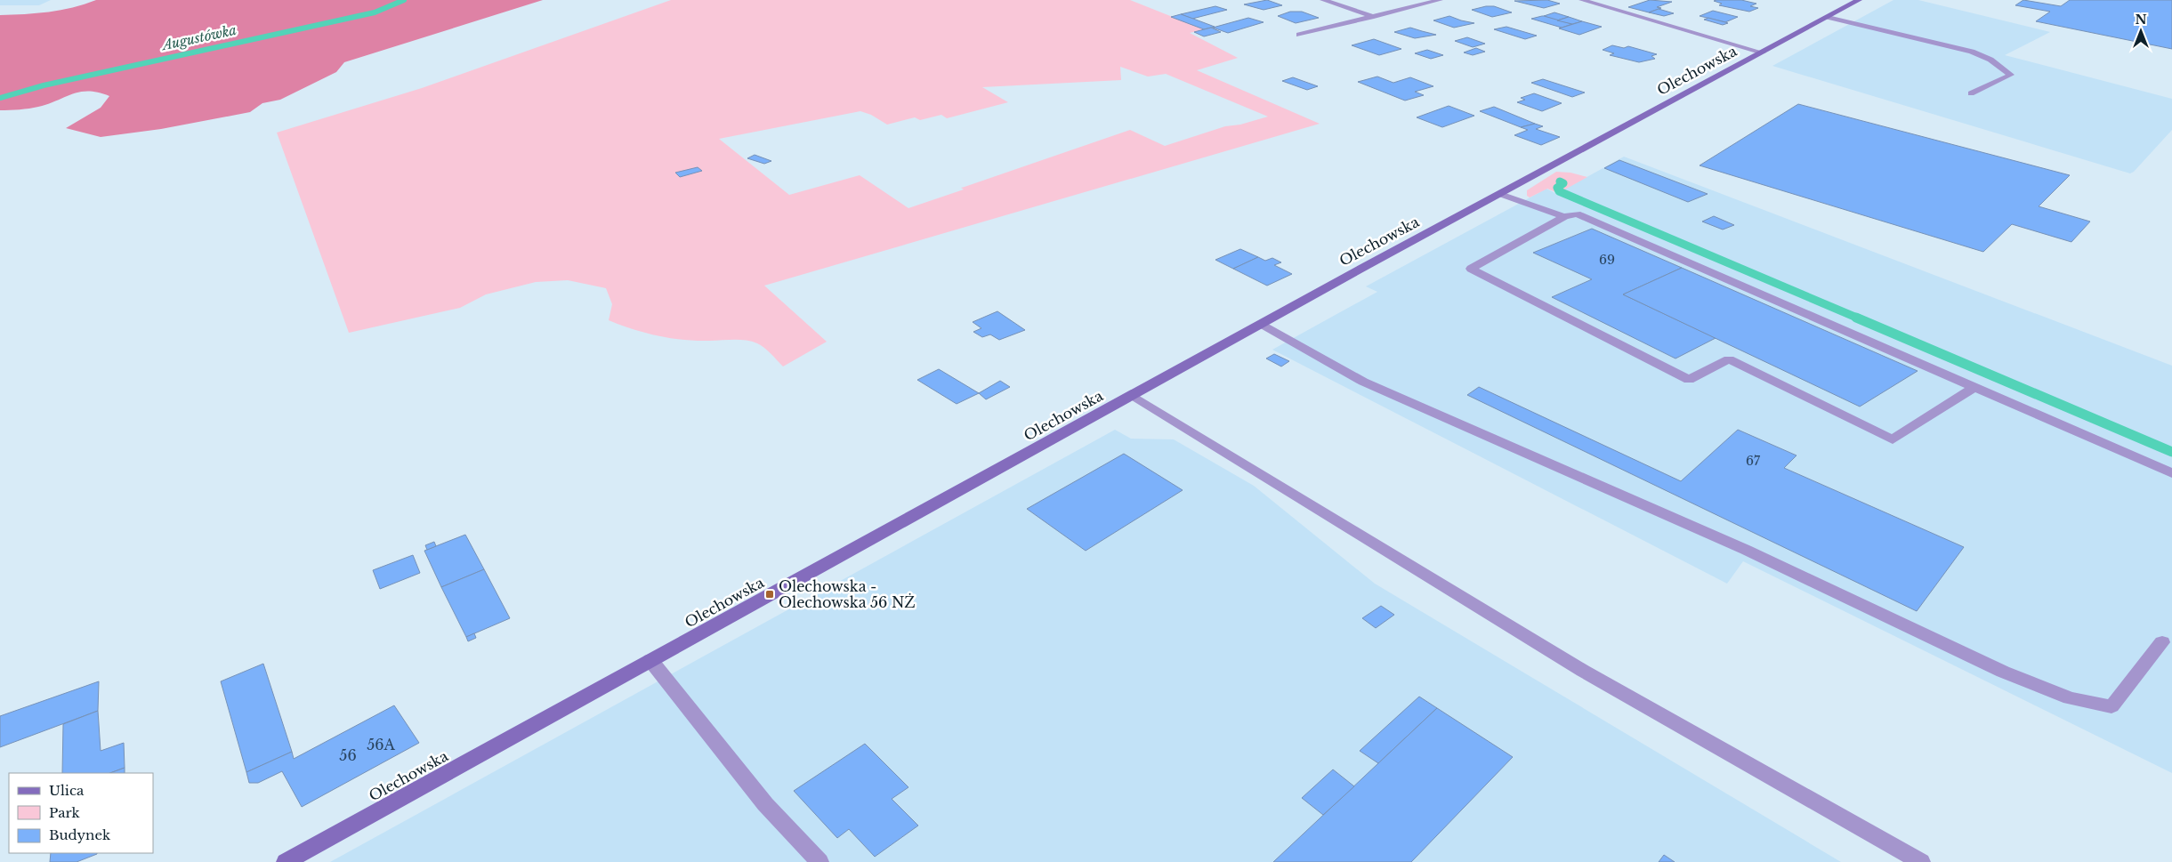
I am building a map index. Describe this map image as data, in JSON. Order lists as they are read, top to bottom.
{
  "streets": {
    "street": ["Olechowska"]
  },
  "water": ["Augustówka"],
  "places": {
    "transit": ["Olechowska - Olechowska 56 NŻ"]
  },
  "house_numbers": [
    "69",
    "67",
    "56A",
    "56"
  ],
  "legend": ["Ulica", "Park", "Budynek"],
  "north": "top"
}
